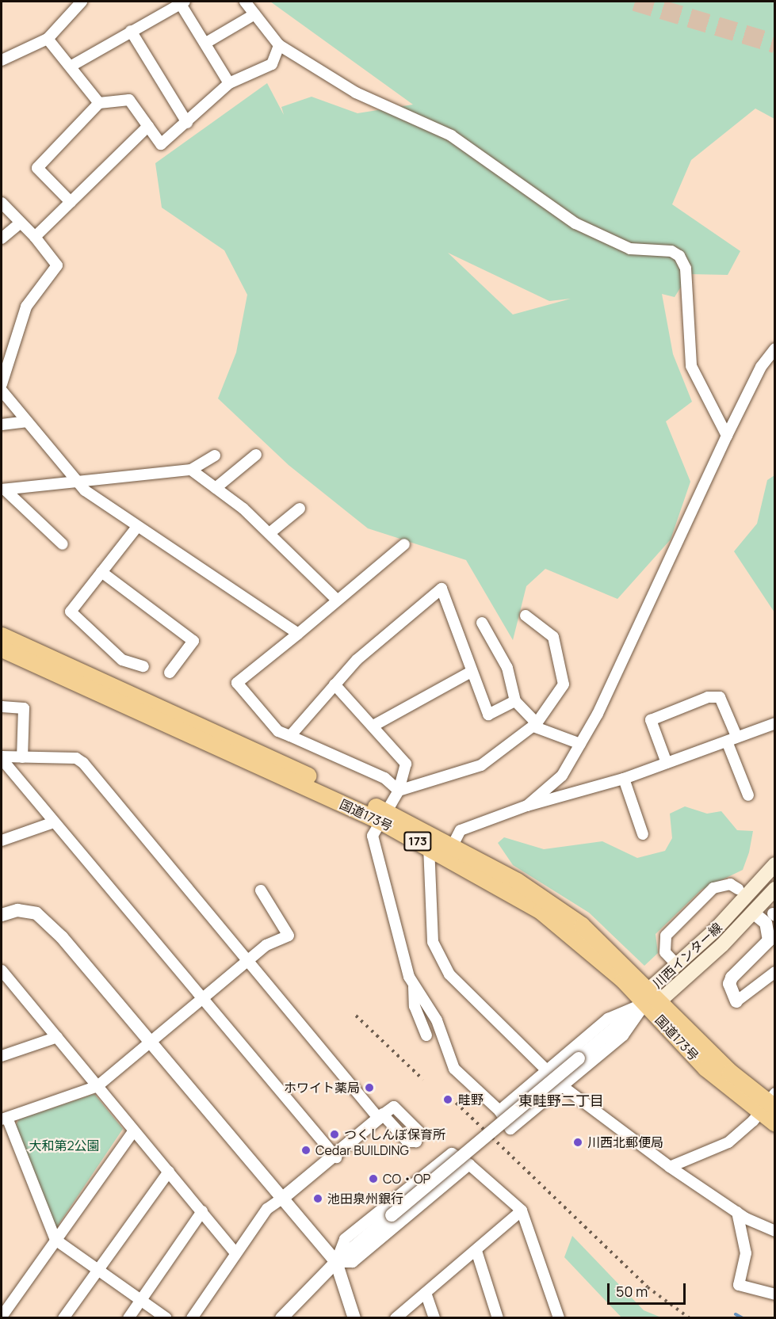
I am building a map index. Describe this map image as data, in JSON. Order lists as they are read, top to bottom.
{
  "streets": {
    "highway": ["国道173号", "173"],
    "main road": ["川西インター線"]
  },
  "crossings": [
    ["国道173号", "川西インター線"]
  ],
  "districts": ["東畦野二丁目"],
  "parks": ["大和第2公園"],
  "places": [
    "ホワイト薬局",
    "畦野",
    "つくしんぼ保育所",
    "川西北郵便局",
    "Cedar BUILDING",
    "CO・OP",
    "池田泉州銀行"
  ],
  "scale_bar": "50 m"
}
